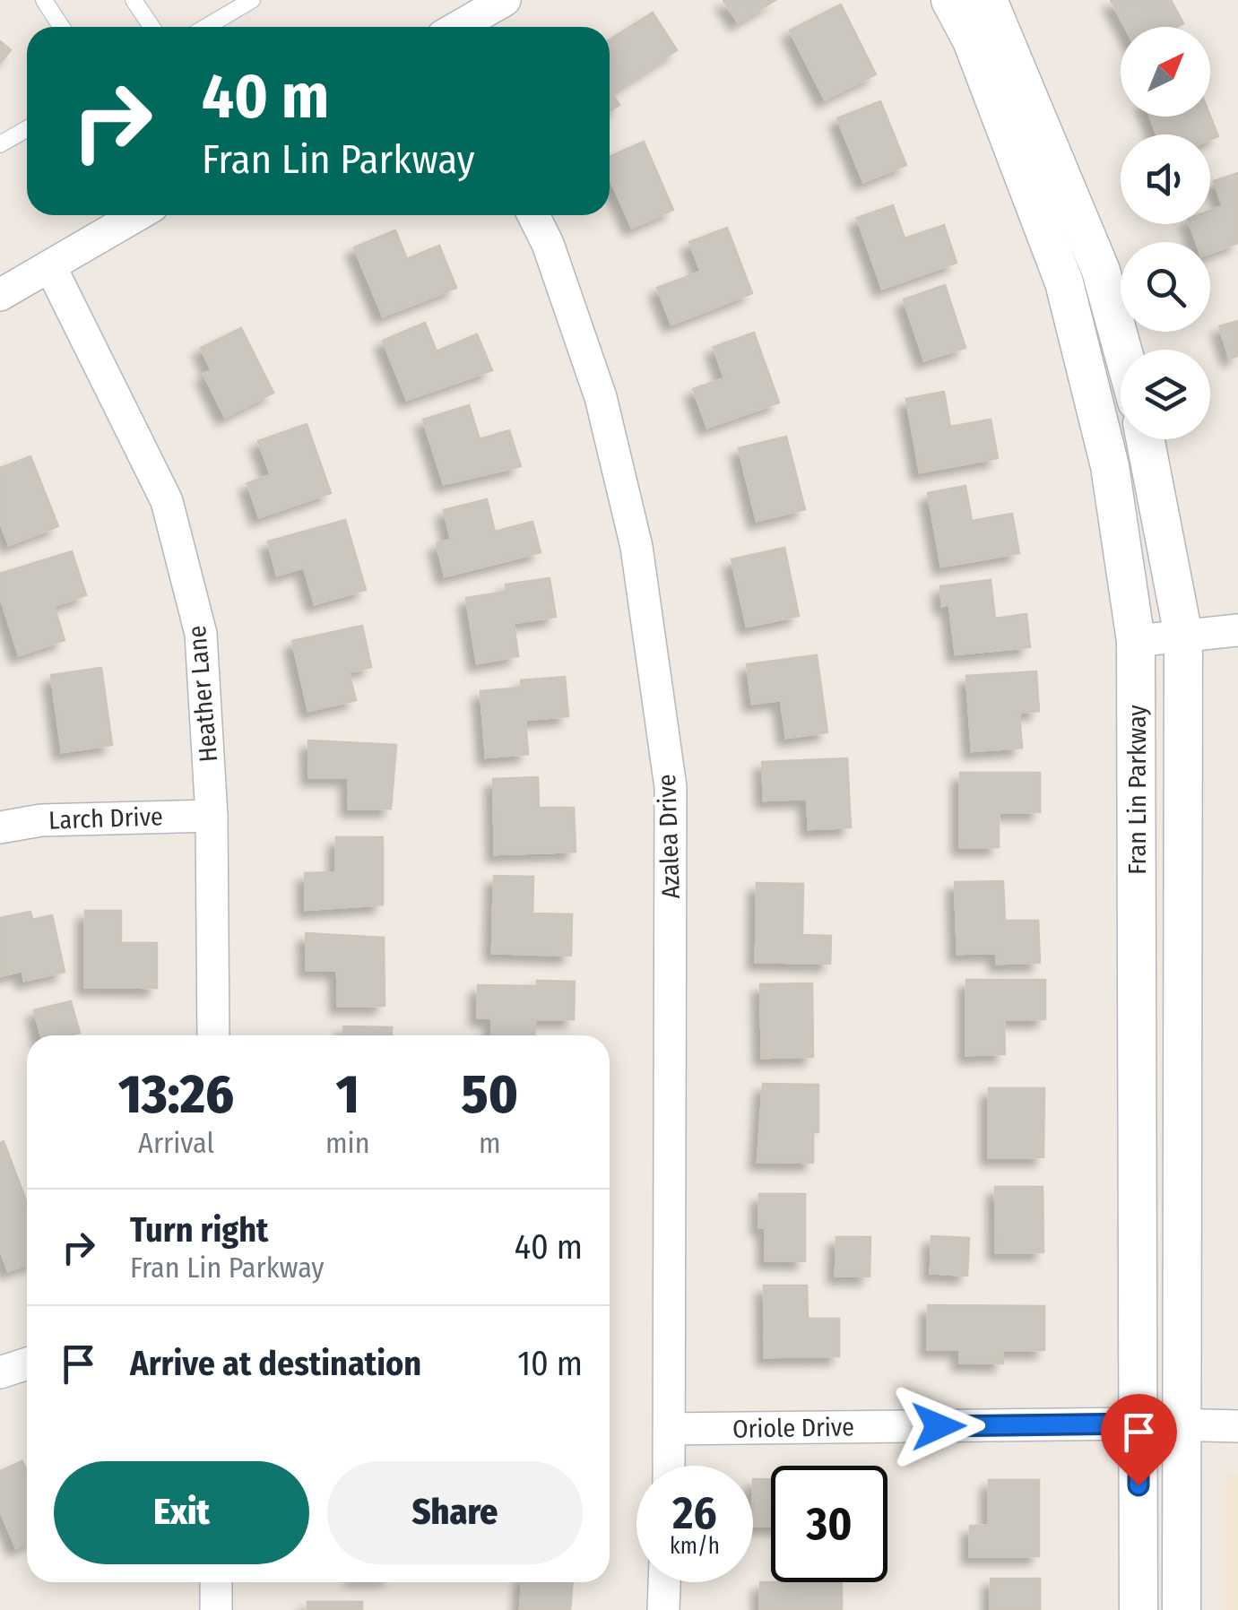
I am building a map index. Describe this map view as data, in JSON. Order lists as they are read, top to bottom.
{
  "streets": {
    "street": [
      "Heather Lane",
      "Fran Lin Parkway",
      "Larch Drive",
      "Azalea Drive",
      "Oriole Drive"
    ]
  },
  "crossings": [
    ["Heather Lane", "Larch Drive"],
    ["Fran Lin Parkway", "Oriole Drive"],
    ["Azalea Drive", "Oriole Drive"]
  ],
  "north": "top right",
  "page": {
    "turn": ["40 m", "Fran Lin Parkway"],
    "eta": [
      "13:26",
      "Arrival",
      "1",
      "min",
      "50",
      "m"
    ],
    "list": [
      {
        "name": "Turn right",
        "note": "Fran Lin Parkway",
        "value": "40 m"
      },
      {
        "name": "Arrive at destination",
        "value": "10 m"
      }
    ],
    "buttons": ["Exit", "Share"],
    "speed": "26 km/h",
    "limit": "30"
  }
}
